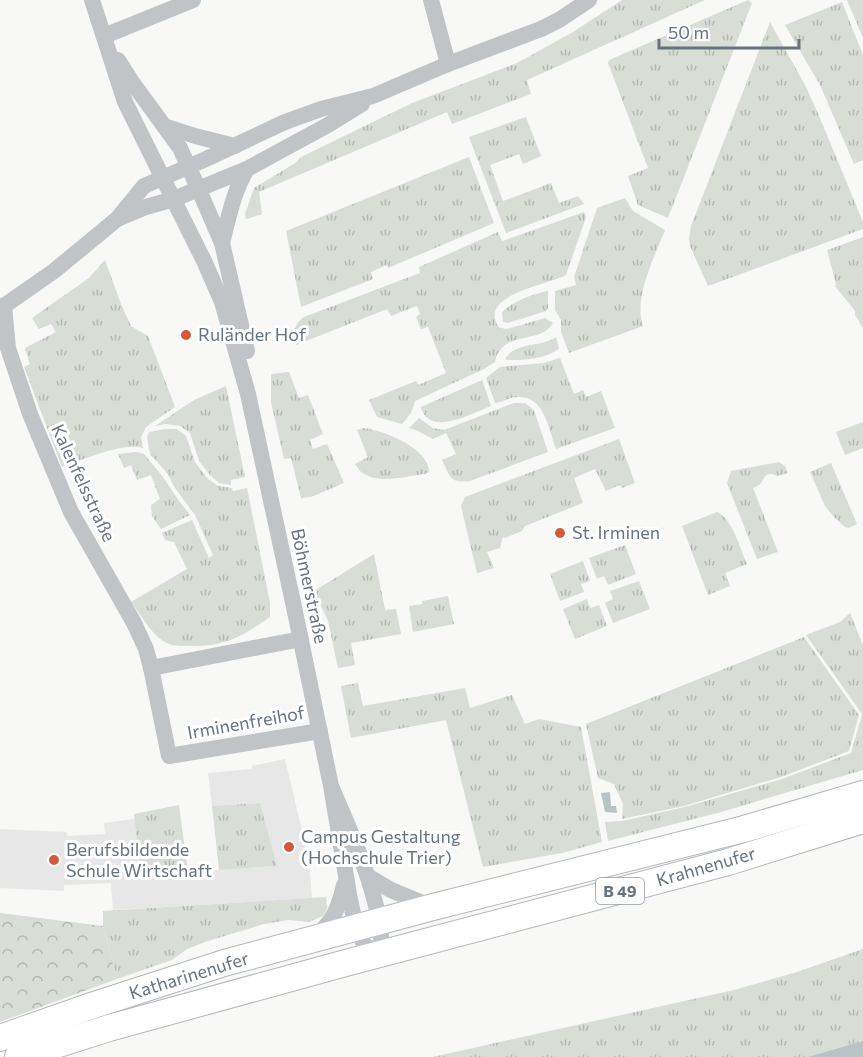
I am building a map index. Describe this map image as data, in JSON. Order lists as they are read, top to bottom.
{
  "streets": {
    "main road": ["Krahnenufer", "B 49", "Katharinenufer"],
    "street": ["Kalenfelsstraße", "Böhmerstraße", "Irminenfreihof"]
  },
  "crossings": [
    ["Kalenfelsstraße", "Irminenfreihof"],
    ["Böhmerstraße", "Irminenfreihof"],
    ["Böhmerstraße", "Krahnenufer"],
    ["Böhmerstraße", "Katharinenufer"],
    ["Krahnenufer", "Katharinenufer"]
  ],
  "places": [
    "Ruländer Hof",
    "St. Irminen",
    "Campus Gestaltung (Hochschule Trier)",
    "Berufsbildende Schule Wirtschaft"
  ],
  "scale_bar": "50 m"
}
